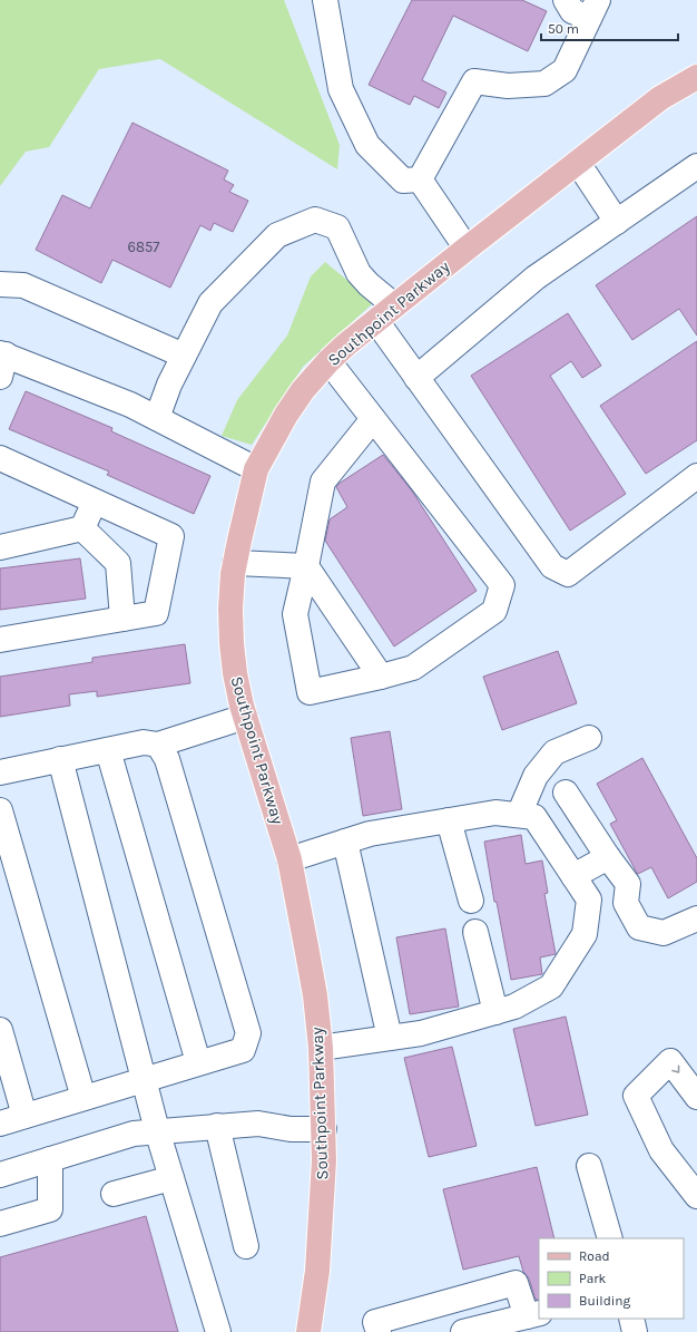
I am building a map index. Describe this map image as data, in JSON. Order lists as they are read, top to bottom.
{
  "streets": {
    "main road": ["Southpoint Parkway"]
  },
  "house_numbers": ["6857"],
  "legend": ["Road", "Park", "Building"],
  "scale_bar": "50 m"
}
